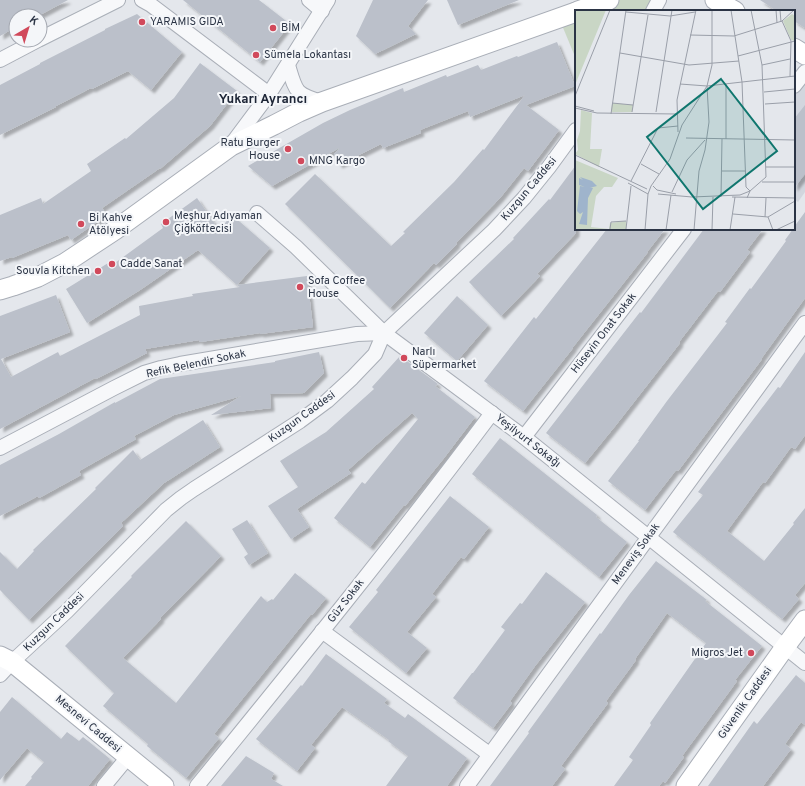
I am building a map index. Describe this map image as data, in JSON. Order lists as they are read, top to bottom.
{
  "streets": {
    "main road": ["Güvenlik Caddesi", "Mesnevi Caddesi"],
    "street": [
      "Kuzgun Caddesi",
      "Hüseyin Onat Sokak",
      "Refik Belendir Sokak",
      "Yeşilyurt Sokağı",
      "Meneviş Sokak",
      "Güz Sokak"
    ]
  },
  "crossings": [
    ["Kuzgun Caddesi", "Refik Belendir Sokak"],
    ["Kuzgun Caddesi", "Yeşilyurt Sokağı"],
    ["Kuzgun Caddesi", "Mesnevi Caddesi"],
    ["Hüseyin Onat Sokak", "Yeşilyurt Sokağı"],
    ["Refik Belendir Sokak", "Yeşilyurt Sokağı"],
    ["Yeşilyurt Sokağı", "Meneviş Sokak"],
    ["Yeşilyurt Sokağı", "Güz Sokak"],
    ["Yeşilyurt Sokağı", "Güvenlik Caddesi"]
  ],
  "districts": ["Yukarı Ayrancı"],
  "places": [
    "YARAMIS GIDA",
    "BİM",
    "Sümela Lokantası",
    "Ratu Burger House",
    "MNG Kargo",
    "Meşhur Adıyaman Çiğköftecisi",
    "Bi Kahve Atölyesi",
    "Cadde Sanat",
    "Souvla Kitchen",
    "Sofa Coffee House",
    "Narlı Süpermarket",
    "Migros Jet"
  ],
  "north": "top right"
}
